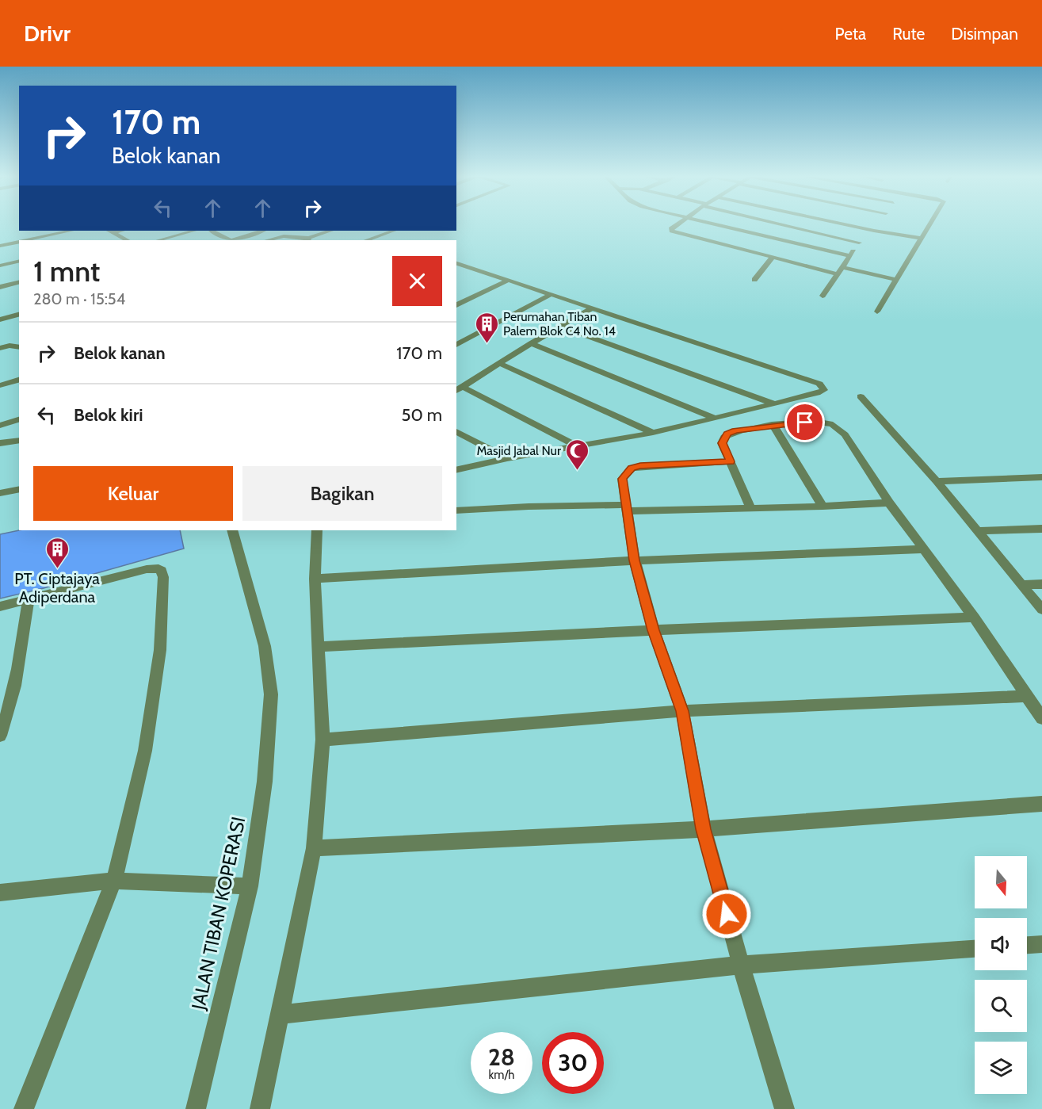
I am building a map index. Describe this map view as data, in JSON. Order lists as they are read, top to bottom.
{
  "streets": {
    "street": ["JALAN TIBAN KOPERASI"]
  },
  "places": {
    "building": ["Perumahan Tiban Palem Blok C4 No. 14", "PT. Ciptajaya Adiperdana"],
    "mosque": ["Masjid Jabal Nur"]
  },
  "north": "bottom",
  "page": {
    "header": "Drivr",
    "nav": ["Peta", "Rute", "Disimpan"],
    "turn": ["170 m", "Belok kanan"],
    "heading": ["1 mnt", "280 m · 15:54"],
    "list": [
      {
        "name": "Belok kanan",
        "value": "170 m"
      },
      {
        "name": "Belok kiri",
        "value": "50 m"
      }
    ],
    "buttons": ["Keluar", "Bagikan"],
    "speed": "28 km/h",
    "limit": "30"
  }
}
